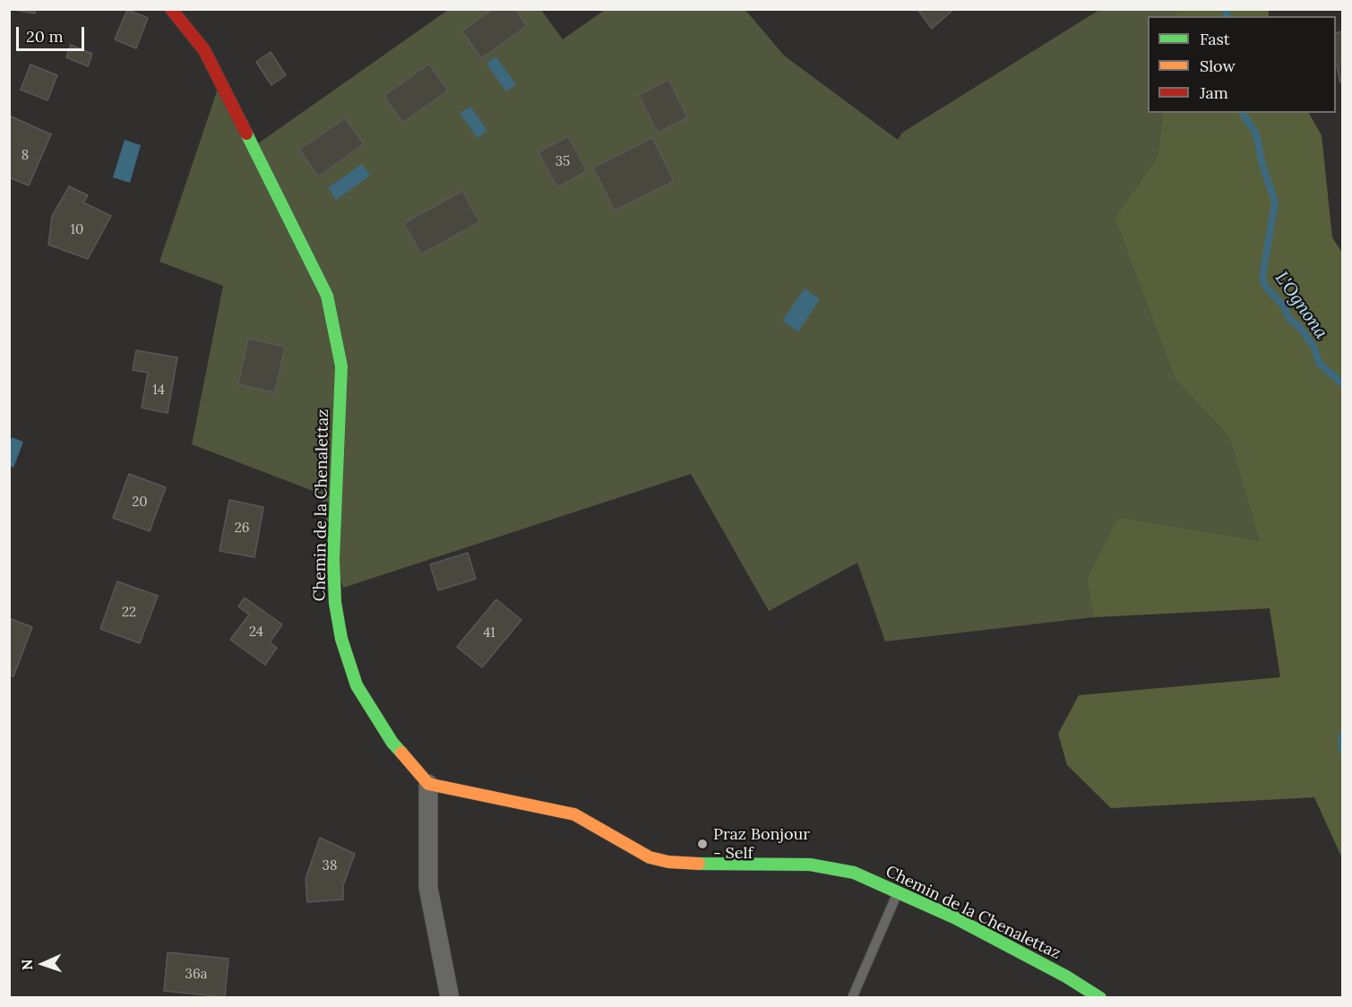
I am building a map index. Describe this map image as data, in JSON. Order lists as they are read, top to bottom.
{
  "streets": {
    "street": ["Chemin de la Chenalettaz"]
  },
  "water": ["L'Ognona"],
  "places": ["Praz Bonjour - Self"],
  "house_numbers": [
    "8",
    "35",
    "10",
    "14",
    "20",
    "26",
    "22",
    "24",
    "41",
    "38",
    "36a"
  ],
  "legend": ["Fast", "Slow", "Jam"],
  "scale_bar": "20 m",
  "north": "left"
}
